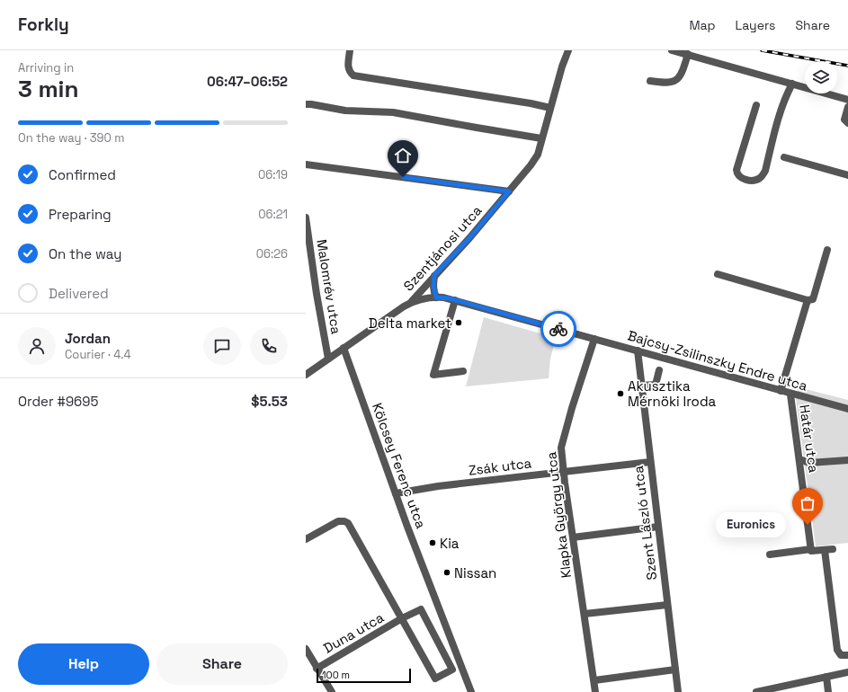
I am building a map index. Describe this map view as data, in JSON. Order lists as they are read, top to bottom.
{
  "streets": {
    "street": [
      "Szentjánosi utca",
      "Malomrév utca",
      "Bajcsy-Zsilinszky Endre utca",
      "Határ utca",
      "Kölcsey Ferenc utca",
      "Zsák utca",
      "Klapka György utca",
      "Szent László utca",
      "Duna utca"
    ]
  },
  "crossings": [
    ["Szentjánosi utca", "Bajcsy-Zsilinszky Endre utca"],
    ["Malomrév utca", "Bajcsy-Zsilinszky Endre utca"],
    ["Bajcsy-Zsilinszky Endre utca", "Határ utca"],
    ["Bajcsy-Zsilinszky Endre utca", "Kölcsey Ferenc utca"],
    ["Bajcsy-Zsilinszky Endre utca", "Klapka György utca"],
    ["Bajcsy-Zsilinszky Endre utca", "Szent László utca"],
    ["Kölcsey Ferenc utca", "Zsák utca"],
    ["Zsák utca", "Klapka György utca"],
    ["Zsák utca", "Szent László utca"]
  ],
  "places": [
    "Delta market",
    "Akusztika Mérnöki Iroda",
    "Euronics",
    "Kia",
    "Nissan"
  ],
  "scale_bar": "100 m",
  "page": {
    "header": "Forkly",
    "nav": ["Map", "Layers", "Share"],
    "heading": ["3 min", "Arriving in", "06:47–06:52"],
    "panel": [
      "Jordan",
      "Courier · 4.4",
      "Order #9695",
      "$5.53"
    ],
    "bar": "On the way · 390 m",
    "list": [
      ["Confirmed", "06:19"],
      ["Preparing", "06:21"],
      ["On the way", "06:26"],
      "Delivered"
    ],
    "bubble": "Euronics",
    "buttons": ["Help", "Share"],
    "scale": "100 m"
  }
}
